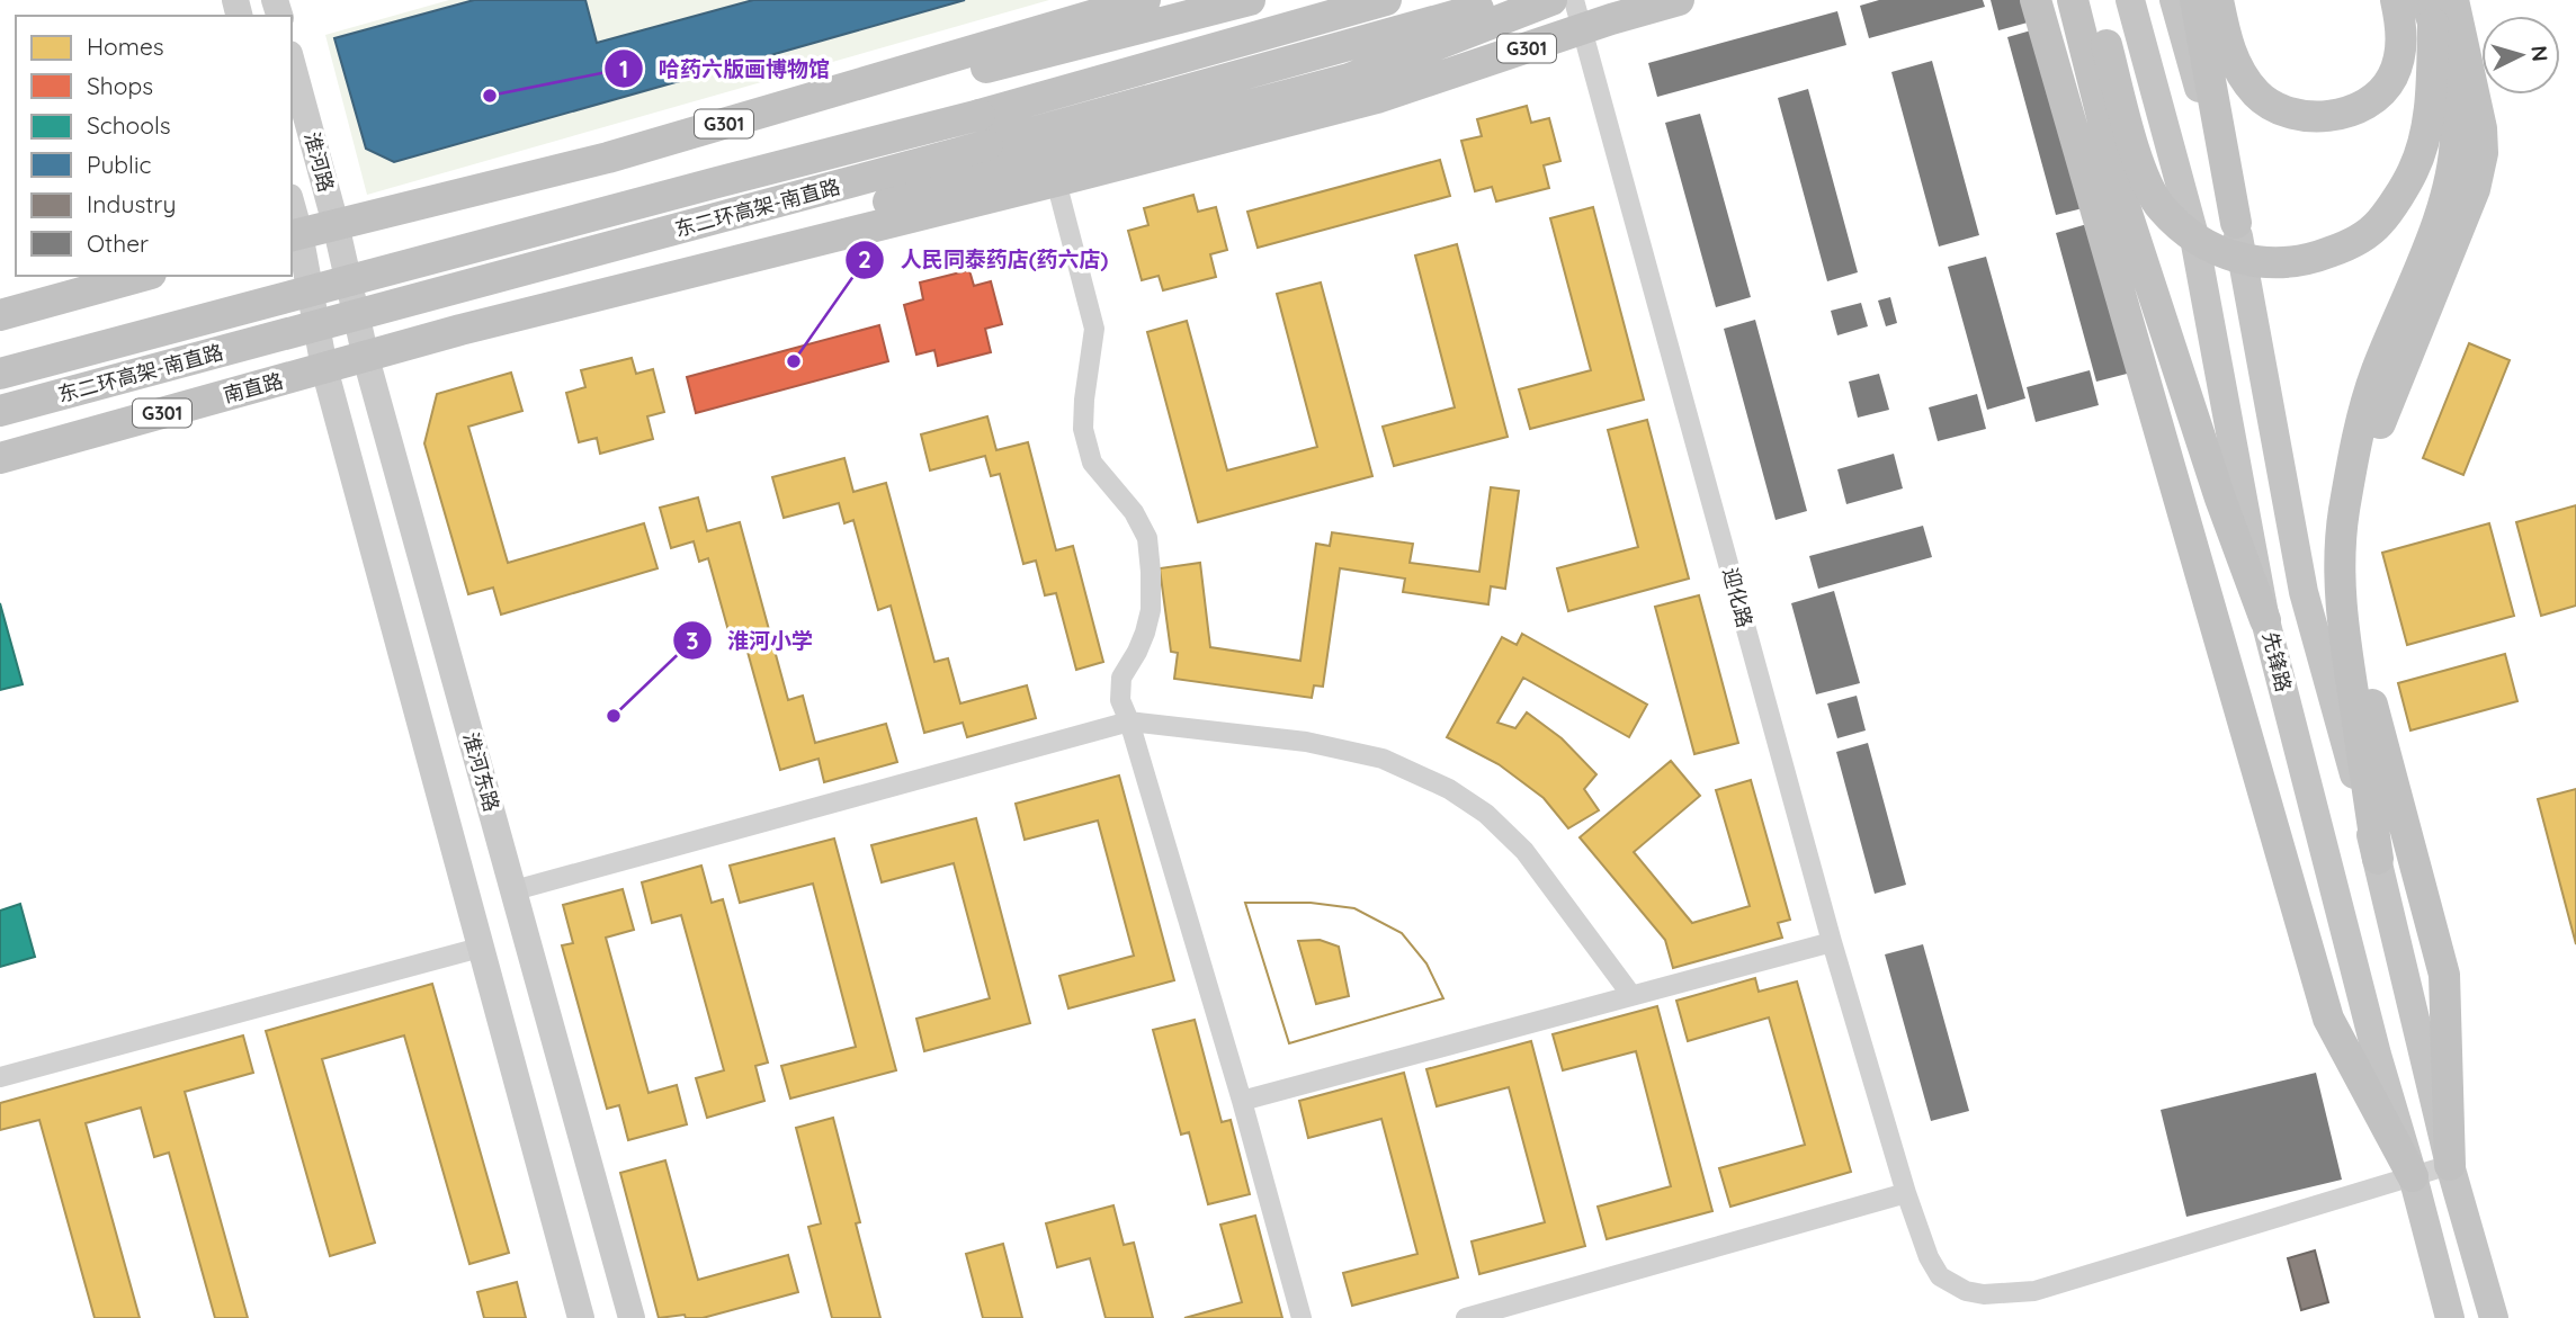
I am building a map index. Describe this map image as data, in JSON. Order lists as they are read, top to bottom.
{
  "streets": {
    "highway": ["G301", "东二环高架-南直路", "南直路"],
    "main road": ["淮河路", "先锋路", "淮河东路"],
    "street": ["迎化路"]
  },
  "crossings": [
    ["G301", "淮河路"],
    ["G301", "南直路"],
    ["G301", "迎化路"],
    ["G301", "淮河东路"],
    ["淮河路", "淮河东路"],
    ["迎化路", "先锋路"]
  ],
  "places": ["哈药六版画博物馆", "人民同泰药店(药六店)", "淮河小学"],
  "legend": [
    "Homes",
    "Shops",
    "Schools",
    "Public",
    "Industry",
    "Other"
  ],
  "north": "right"
}
